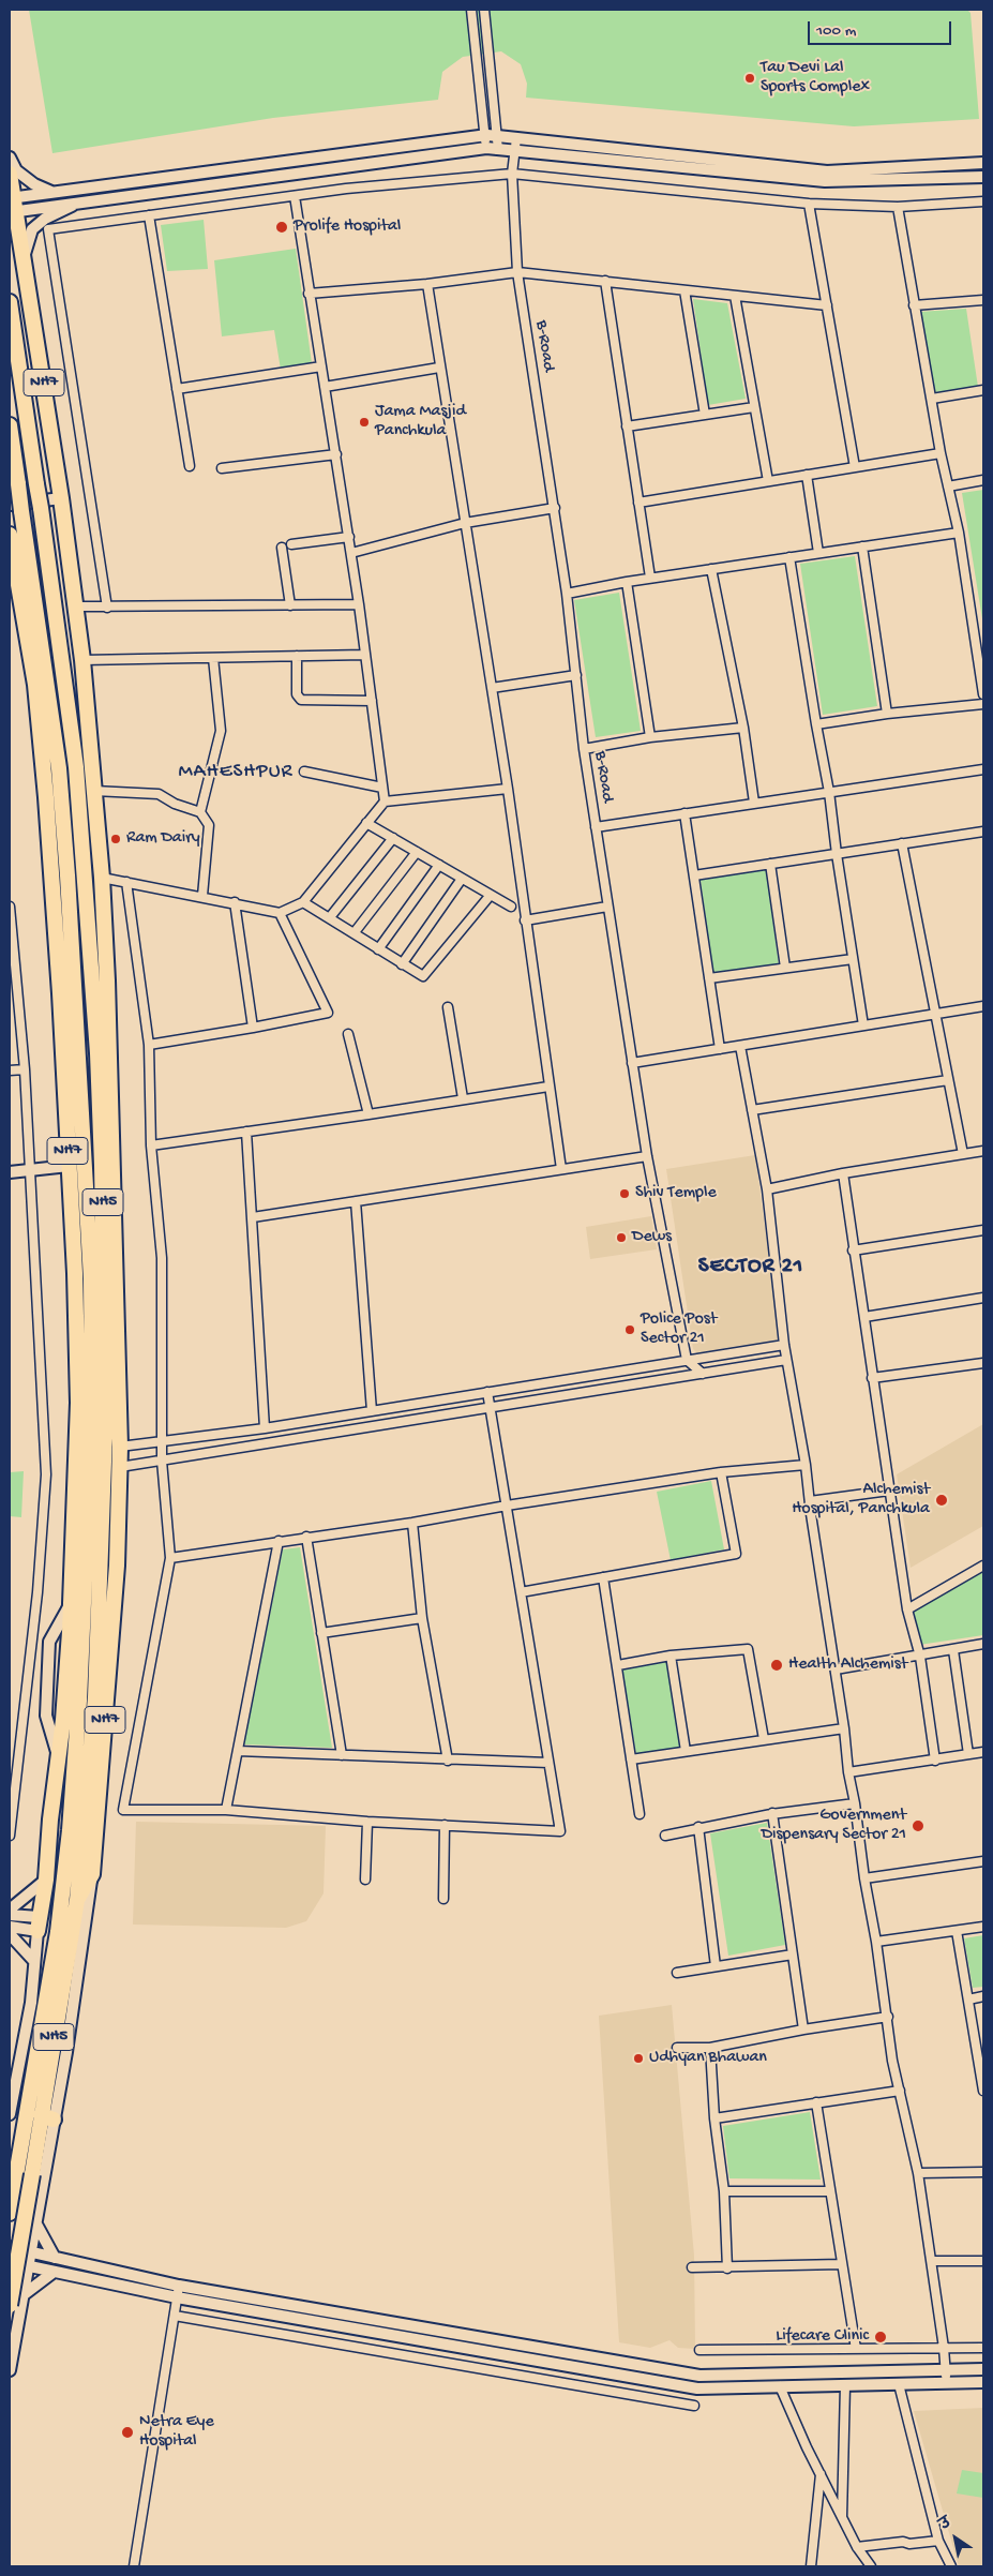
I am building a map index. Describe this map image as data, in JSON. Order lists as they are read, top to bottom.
{
  "streets": {
    "highway": ["NH7", "NH5"],
    "street": ["B-Road"]
  },
  "crossings": [
    ["NH7", "NH5"]
  ],
  "districts": ["MAHESHPUR", "SECTOR 21"],
  "places": [
    "Tau Devi Lal Sports Complex",
    "Prolife Hospital",
    "Jama Masjid Panchkula",
    "Ram Dairy",
    "Shiv Temple",
    "Dews",
    "Police Post Sector 21",
    "Alchemist Hospital, Panchkula",
    "Health Alchemist",
    "Government Dispensary Sector 21",
    "Udhyan Bhawan",
    "Lifecare Clinic",
    "Netra Eye Hospital"
  ],
  "scale_bar": "100 m",
  "north": "top left"
}
